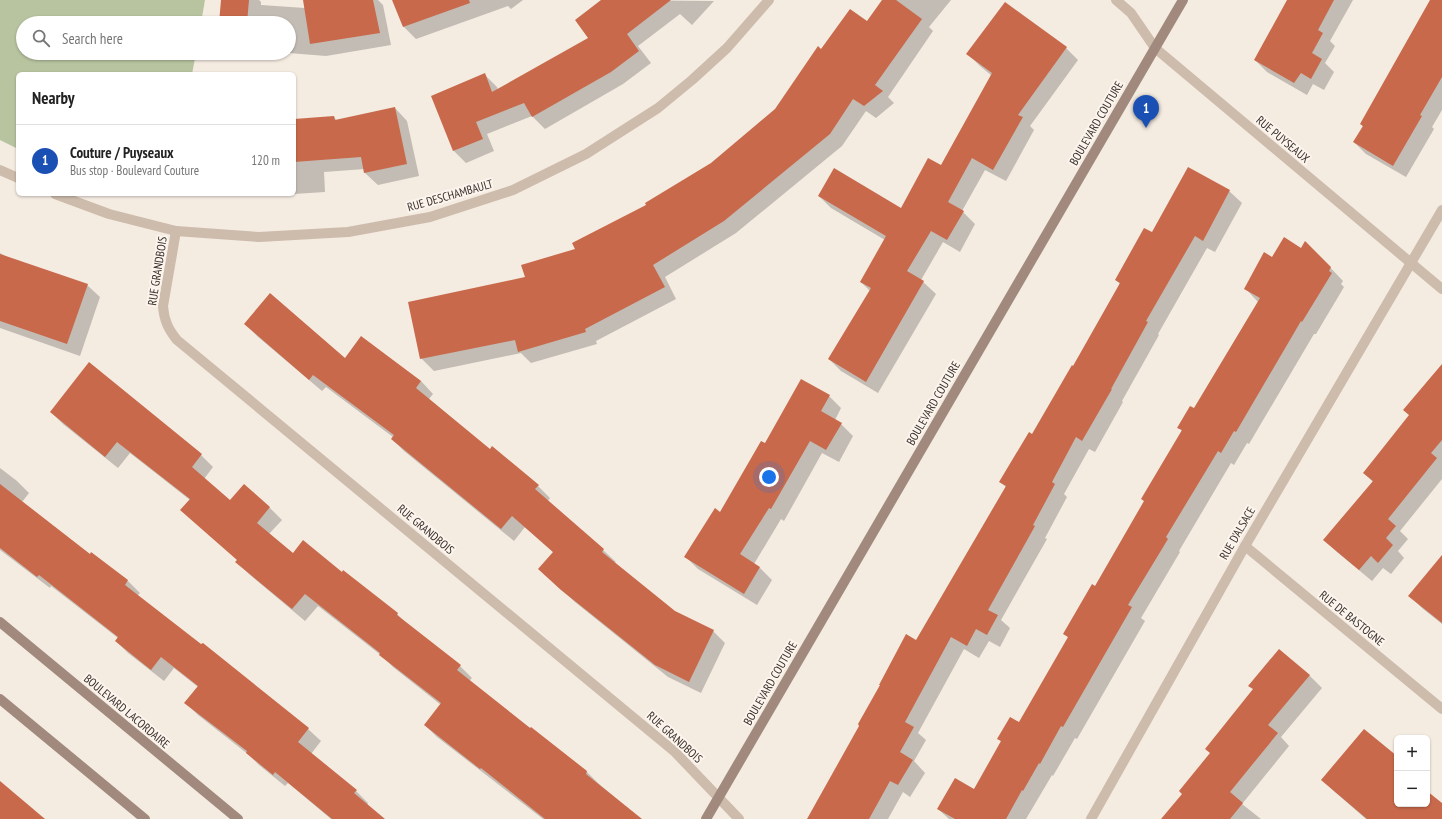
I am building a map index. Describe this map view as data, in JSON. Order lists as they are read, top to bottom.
{
  "streets": {
    "street": [
      "BOULEVARD COUTURE",
      "RUE PUYSEAUX",
      "RUE DESCHAMBAULT",
      "RUE GRANDBOIS",
      "RUE D'ALSACE",
      "RUE DE BASTOGNE",
      "BOULEVARD LACORDAIRE"
    ]
  },
  "crossings": [
    ["BOULEVARD COUTURE", "RUE PUYSEAUX"],
    ["BOULEVARD COUTURE", "RUE GRANDBOIS"],
    ["RUE PUYSEAUX", "RUE D'ALSACE"],
    ["RUE DESCHAMBAULT", "RUE GRANDBOIS"],
    ["RUE D'ALSACE", "RUE DE BASTOGNE"]
  ],
  "page": {
    "search": "Search here",
    "heading": "Nearby",
    "pins": "1",
    "list": [
      {
        "mark": "1",
        "name": "Couture / Puyseaux",
        "note": "Bus stop · Boulevard Couture",
        "value": "120 m"
      }
    ],
    "map_buttons": ["+", "−"]
  }
}
